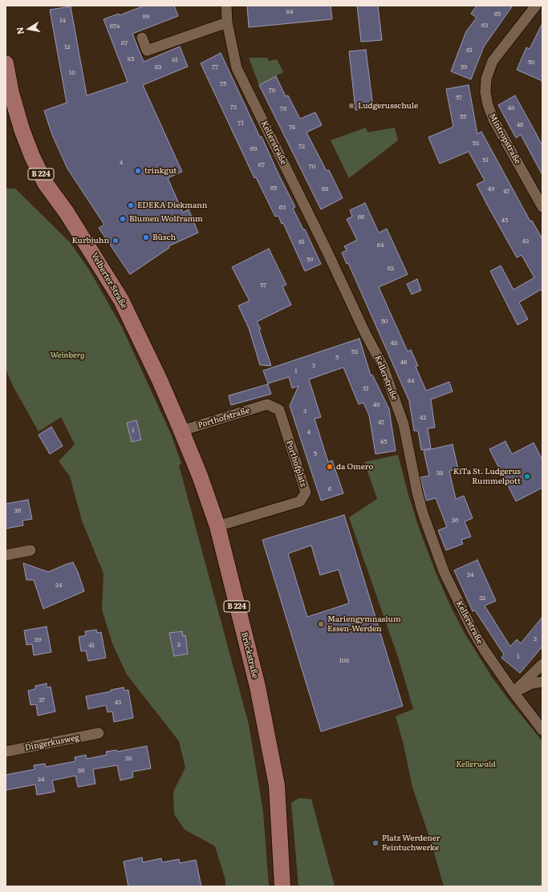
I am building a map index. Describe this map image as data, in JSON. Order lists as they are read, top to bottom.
{
  "streets": {
    "main road": ["B 224", "Velberter Straße", "Brückstraße"],
    "street": [
      "Mintropstraße",
      "Kellerstraße",
      "Porthofstraße",
      "Porthofplatz",
      "Dingerkusweg"
    ]
  },
  "crossings": [
    ["Velberter Straße", "Porthofstraße"],
    ["Velberter Straße", "Brückstraße"],
    ["Porthofstraße", "Porthofplatz"],
    ["Porthofstraße", "Brückstraße"],
    ["Porthofplatz", "Brückstraße"]
  ],
  "parks": ["Weinberg", "Kellerwald"],
  "places": [
    "Ludgerusschule",
    "trinkgut",
    "EDEKA Diekmann",
    "Blumen Wolframm",
    "Büsch",
    "Kurbjuhn",
    "da Omero",
    "KiTa St. Ludgerus Rummelpott",
    "Mariengymnasium Essen-Werden",
    "Platz Werdener Feintuchwerke"
  ],
  "house_numbers": [
    "84",
    "65",
    "89",
    "14",
    "63",
    "87a",
    "87",
    "12",
    "61",
    "85",
    "81",
    "50",
    "83",
    "77",
    "59",
    "10",
    "75",
    "78",
    "57",
    "73",
    "48",
    "76",
    "55",
    "71",
    "46",
    "74",
    "53",
    "72",
    "69",
    "51",
    "4",
    "67",
    "70",
    "65",
    "68",
    "49",
    "47",
    "63",
    "66",
    "45",
    "43",
    "61",
    "64",
    "59",
    "62",
    "57",
    "50",
    "48",
    "53",
    "5",
    "46",
    "3",
    "1",
    "44",
    "51",
    "49",
    "3",
    "42",
    "47",
    "1",
    "4",
    "45",
    "5",
    "38",
    "6",
    "36",
    "36",
    "34",
    "34",
    "32",
    "3",
    "39",
    "2",
    "41",
    "1",
    "108",
    "37",
    "43",
    "38",
    "36",
    "34"
  ],
  "north": "left"
}
